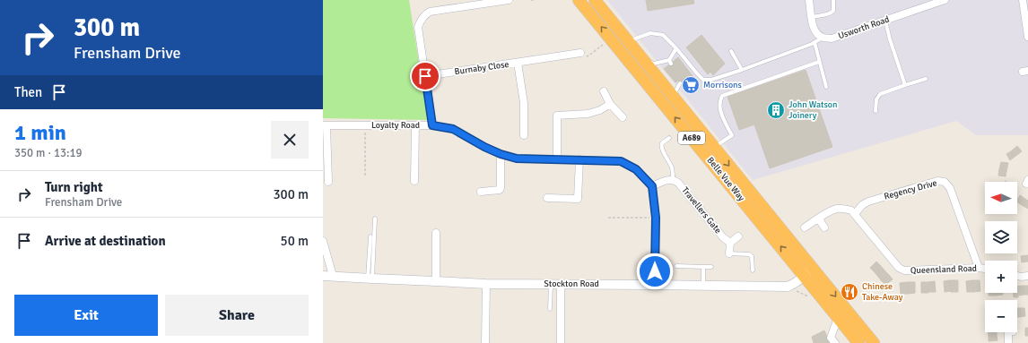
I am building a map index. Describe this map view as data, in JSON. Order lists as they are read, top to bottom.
{
  "streets": {
    "highway": ["A689", "Belle Vue Way"],
    "street": [
      "Usworth Road",
      "Burnaby Close",
      "Loyalty Road",
      "Regency Drive",
      "Travellers Gate",
      "Queensland Road",
      "Stockton Road"
    ]
  },
  "crossings": [
    ["A689", "Belle Vue Way"],
    ["A689", "Stockton Road"],
    ["Belle Vue Way", "Stockton Road"],
    ["Regency Drive", "Queensland Road"]
  ],
  "places": {
    "supermarket": ["Morrisons"],
    "building": ["John Watson Joinery"],
    "restaurant": ["Chinese Take-Away"]
  },
  "north": "left",
  "page": {
    "turn": ["300 m", "Frensham Drive"],
    "then": "Then",
    "heading": ["1 min", "350 m · 13:19"],
    "list": [
      {
        "name": "Turn right",
        "note": "Frensham Drive",
        "value": "300 m"
      },
      {
        "name": "Arrive at destination",
        "value": "50 m"
      }
    ],
    "map_buttons": ["+", "−"],
    "buttons": ["Exit", "Share"]
  }
}
